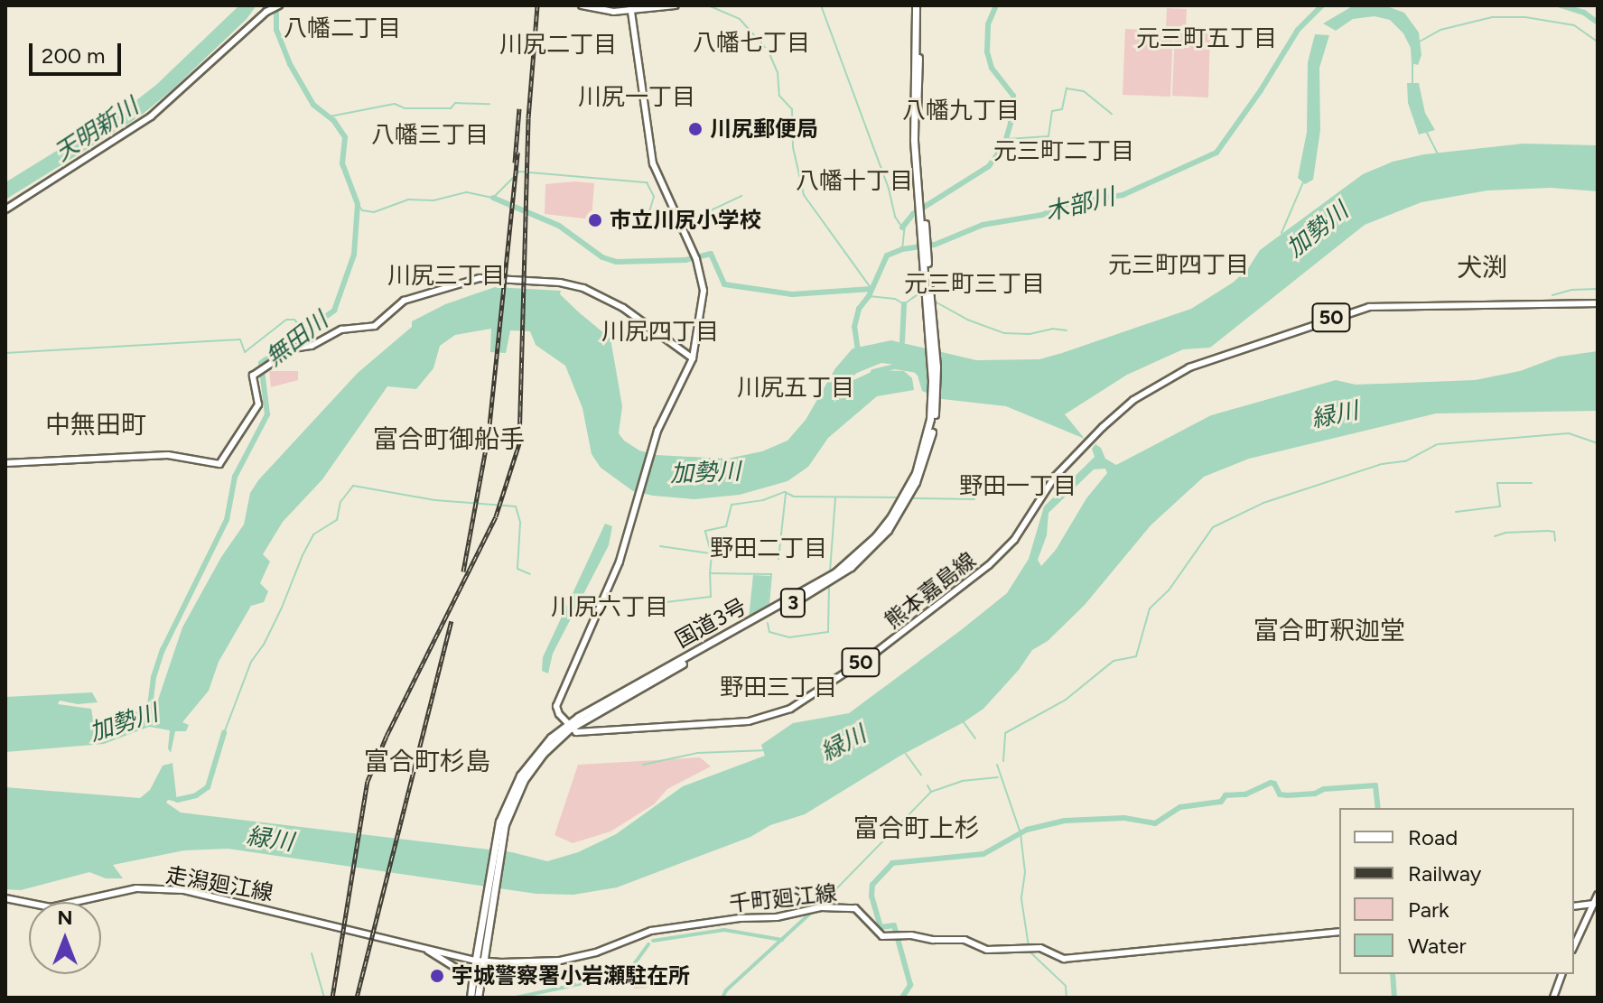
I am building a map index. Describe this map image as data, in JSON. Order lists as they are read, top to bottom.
{
  "streets": {
    "highway": ["3", "国道3号"],
    "main road": [
      "50",
      "熊本嘉島線",
      "走潟廻江線",
      "千町廻江線"
    ]
  },
  "crossings": [
    ["熊本嘉島線", "国道3号"],
    ["国道3号", "走潟廻江線"],
    ["国道3号", "千町廻江線"],
    ["走潟廻江線", "千町廻江線"]
  ],
  "districts": [
    "八幡二丁目",
    "元三町五丁目",
    "八幡七丁目",
    "川尻二丁目",
    "川尻一丁目",
    "八幡九丁目",
    "八幡三丁目",
    "元三町二丁目",
    "八幡十丁目",
    "元三町四丁目",
    "犬渕",
    "川尻三丁目",
    "元三町三丁目",
    "川尻四丁目",
    "川尻五丁目",
    "中無田町",
    "富合町御船手",
    "野田一丁目",
    "野田二丁目",
    "川尻六丁目",
    "富合町釈迦堂",
    "野田三丁目",
    "富合町杉島",
    "富合町上杉"
  ],
  "water": [
    "天明新川",
    "木部川",
    "加勢川",
    "無田川",
    "緑川"
  ],
  "places": ["川尻郵便局", "市立川尻小学校", "宇城警察署小岩瀬駐在所"],
  "legend": [
    "Road",
    "Railway",
    "Park",
    "Water"
  ],
  "scale_bar": "200 m",
  "north": "top"
}
